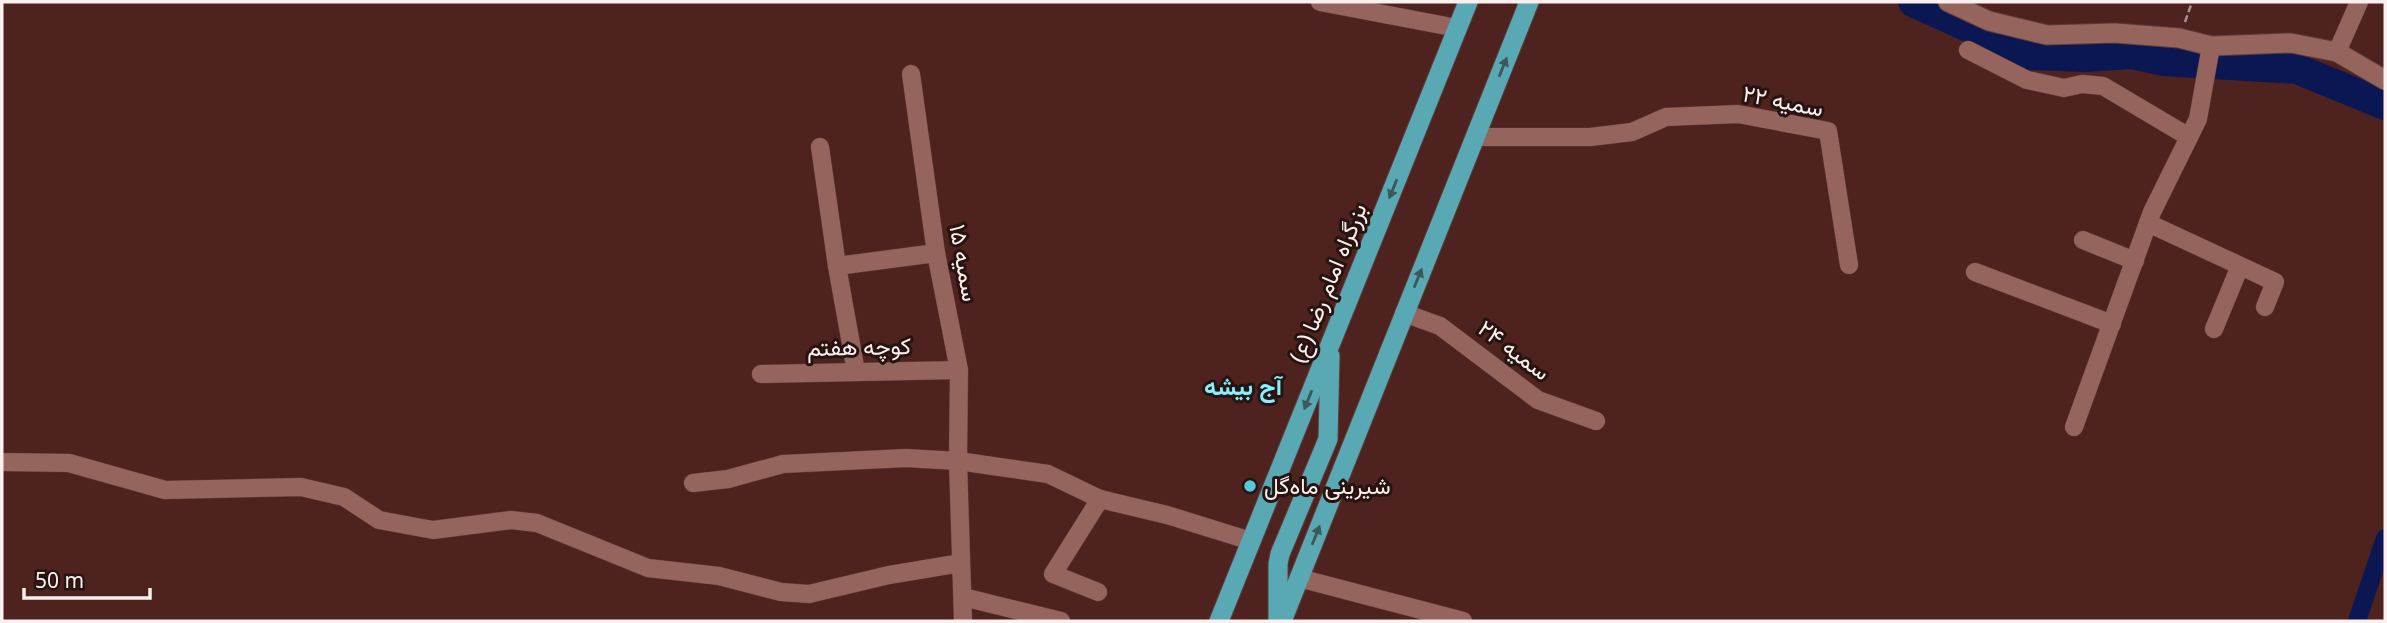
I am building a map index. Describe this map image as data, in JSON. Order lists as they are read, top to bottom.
{
  "streets": {
    "highway": ["بزرگراه امام رضا (ع)"],
    "street": [
      "سمیه ۲۲",
      "سمیه ۱۵",
      "کوچه هفتم",
      "سمیه ۲۴"
    ]
  },
  "crossings": [
    ["سمیه ۱۵", "کوچه هفتم"]
  ],
  "districts": ["آج بیشه"],
  "places": ["شیرینی ماه‌گل"],
  "scale_bar": "50 m"
}
